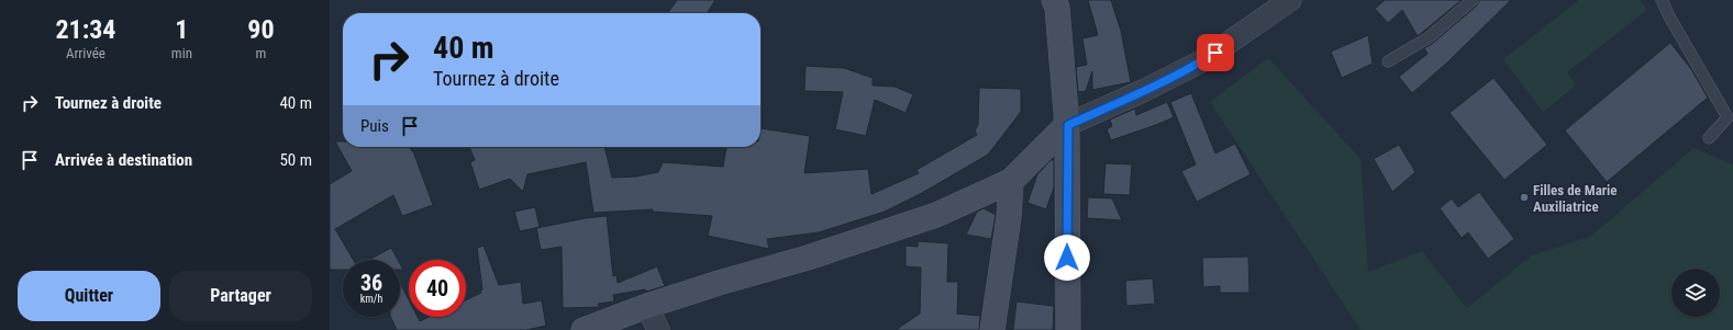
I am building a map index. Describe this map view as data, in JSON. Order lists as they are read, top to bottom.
{
  "places": ["Filles de Marie Auxiliatrice"],
  "page": {
    "eta": [
      "21:34",
      "Arrivée",
      "1",
      "min",
      "90",
      "m"
    ],
    "turn": ["40 m", "Tournez à droite"],
    "list": [
      {
        "name": "Tournez à droite",
        "value": "40 m"
      },
      {
        "name": "Arrivée à destination",
        "value": "50 m"
      }
    ],
    "then": "Puis",
    "speed": "36 km/h",
    "limit": "40",
    "buttons": ["Quitter", "Partager"]
  }
}
